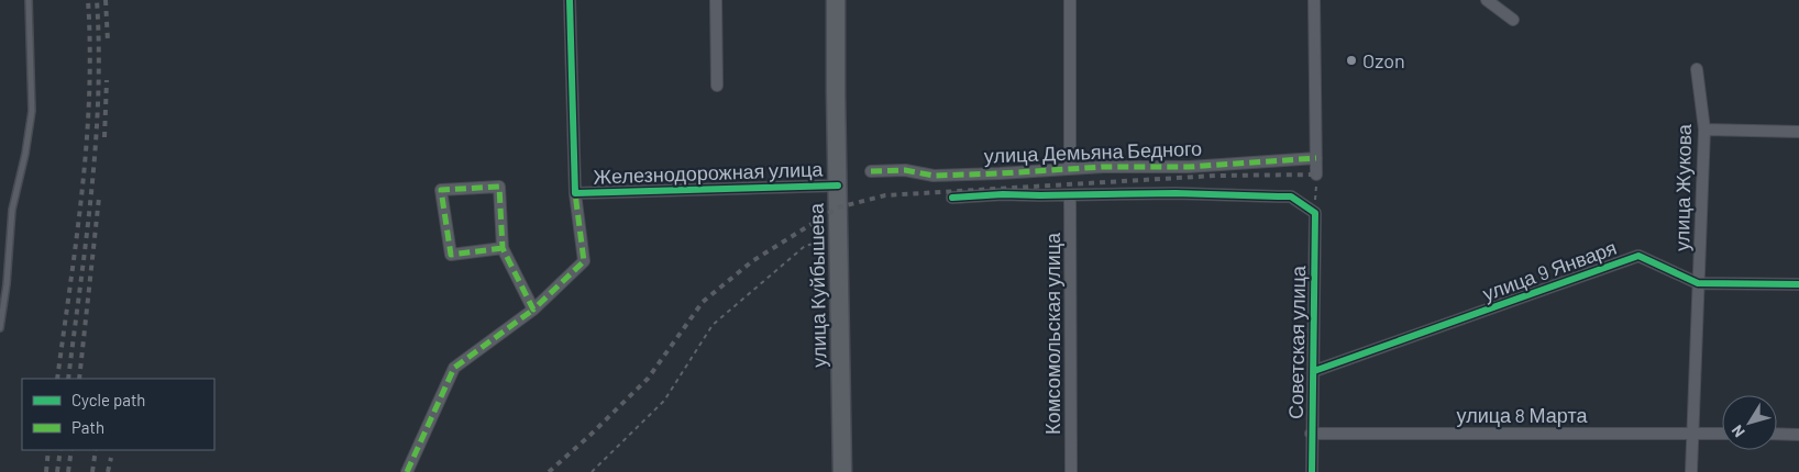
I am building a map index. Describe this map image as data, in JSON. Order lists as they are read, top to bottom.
{
  "streets": {
    "main road": ["улица Куйбышева"],
    "street": [
      "улица Демьяна Бедного",
      "Железнодорожная улица",
      "улица Жукова",
      "улица 9 Января",
      "Комсомольская улица",
      "Советская улица",
      "улица 8 Марта"
    ]
  },
  "crossings": [
    ["Железнодорожная улица", "улица Куйбышева"],
    ["улица Жукова", "улица 9 Января"],
    ["улица Жукова", "улица 8 Марта"],
    ["улица 9 Января", "Советская улица"],
    ["Советская улица", "улица 8 Марта"]
  ],
  "places": ["Ozon"],
  "legend": ["Cycle path", "Path"],
  "north": "bottom left"
}
